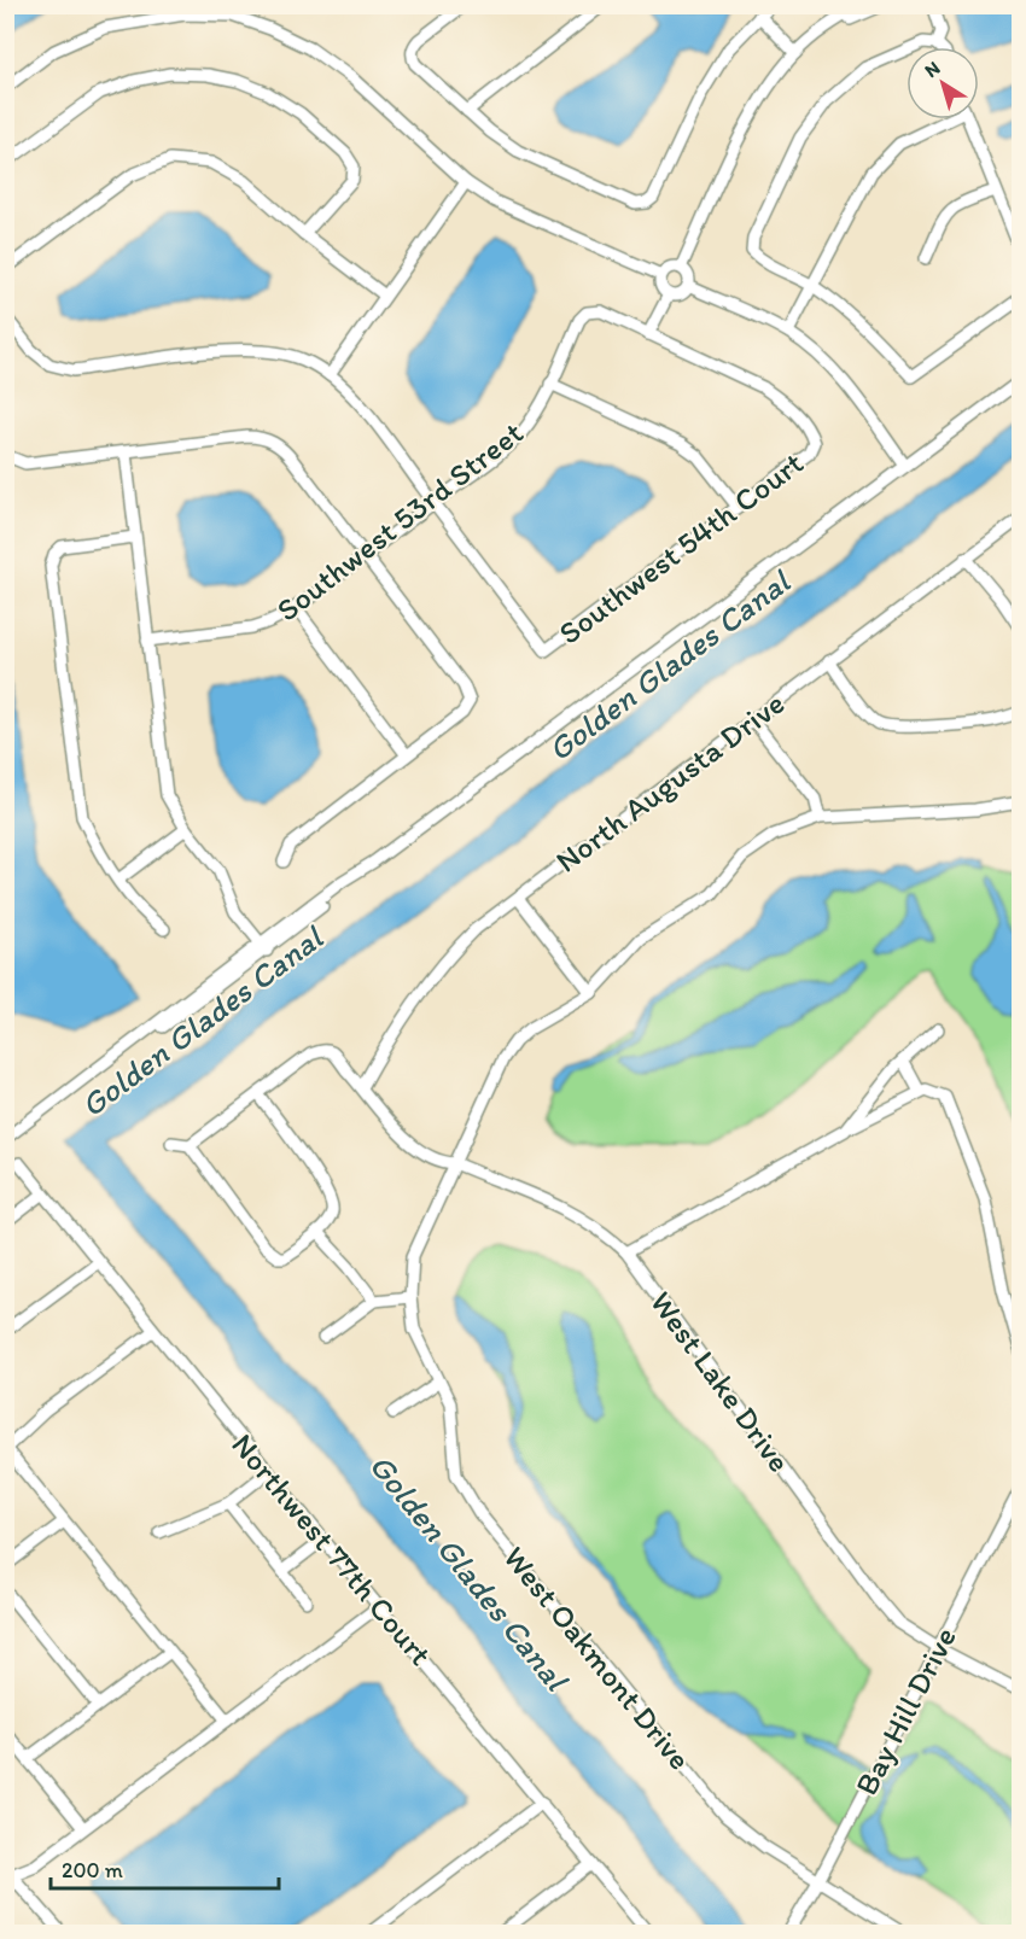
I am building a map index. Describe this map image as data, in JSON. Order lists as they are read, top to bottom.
{
  "streets": {
    "street": [
      "Southwest 53rd Street",
      "Southwest 54th Court",
      "North Augusta Drive",
      "West Lake Drive",
      "Northwest 77th Court",
      "West Oakmont Drive",
      "Bay Hill Drive"
    ]
  },
  "crossings": [
    ["Southwest 53rd Street", "Southwest 54th Court"],
    ["North Augusta Drive", "West Lake Drive"],
    ["West Lake Drive", "West Oakmont Drive"],
    ["West Lake Drive", "Bay Hill Drive"],
    ["West Oakmont Drive", "Bay Hill Drive"]
  ],
  "water": ["Golden Glades Canal"],
  "scale_bar": "200 m",
  "north": "top left"
}
